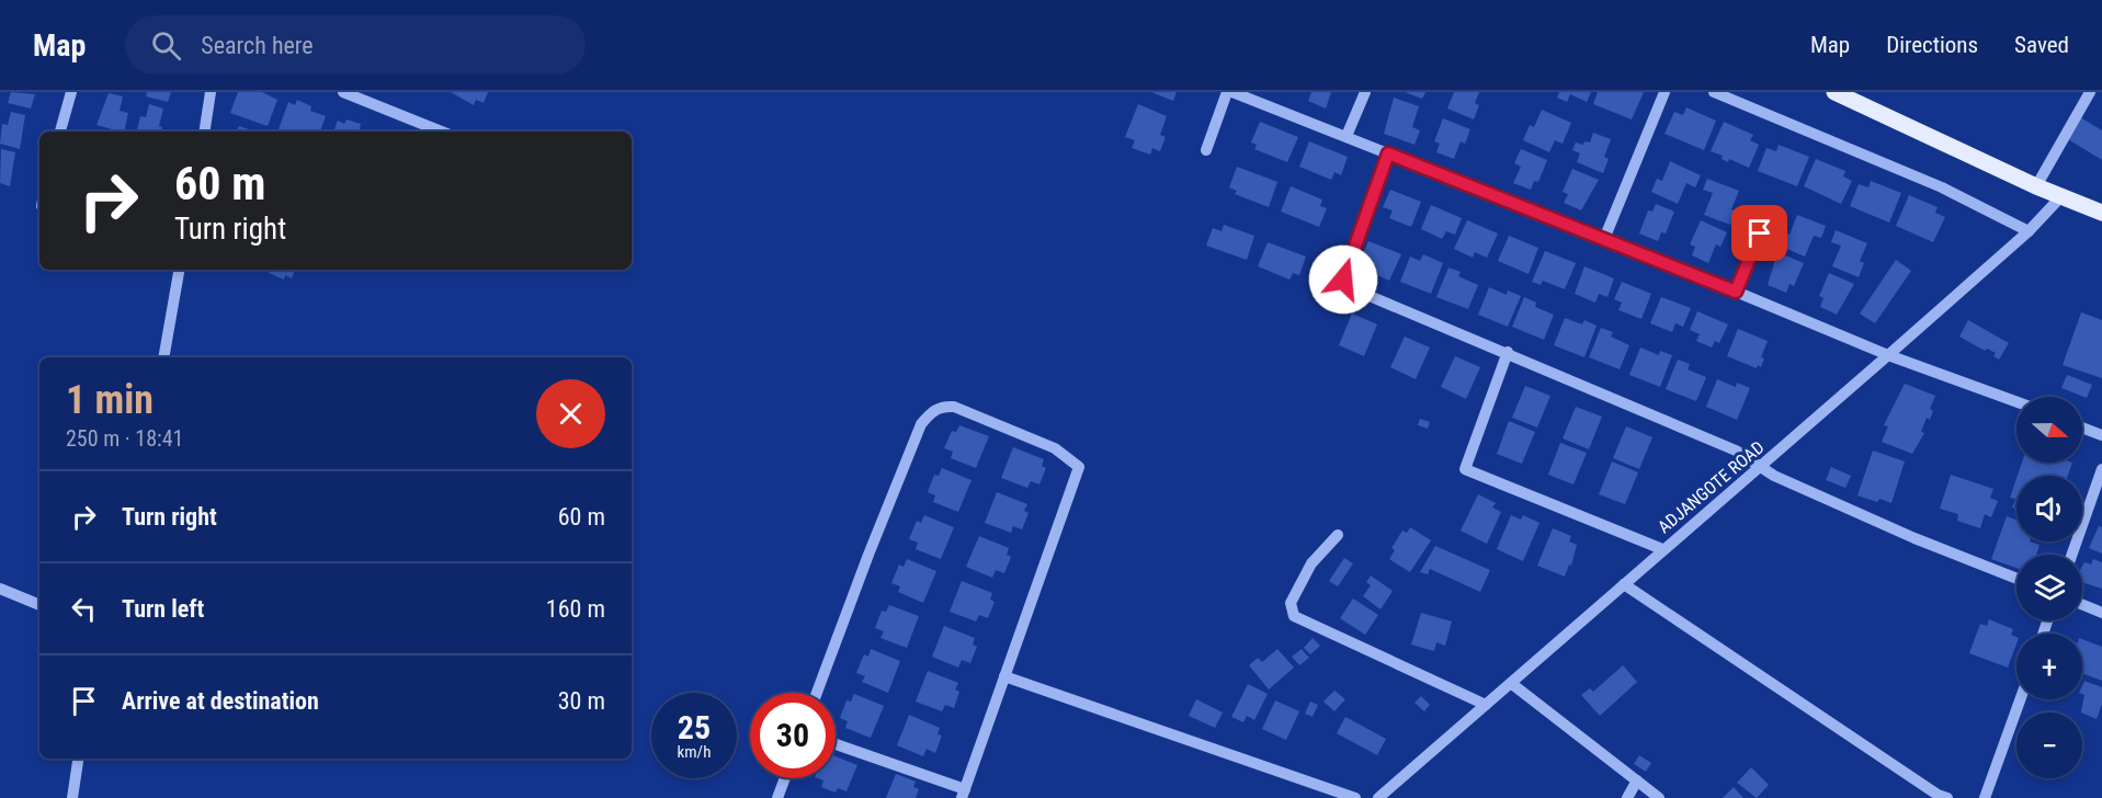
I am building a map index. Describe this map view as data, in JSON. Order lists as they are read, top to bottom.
{
  "streets": {
    "street": ["ADJANGOTE ROAD"]
  },
  "north": "right",
  "page": {
    "header": "Map",
    "search": "Search here",
    "nav": ["Map", "Directions", "Saved"],
    "turn": ["60 m", "Turn right"],
    "heading": ["1 min", "250 m · 18:41"],
    "map_buttons": ["+", "−"],
    "list": [
      {
        "name": "Turn right",
        "value": "60 m"
      },
      {
        "name": "Turn left",
        "value": "160 m"
      },
      {
        "name": "Arrive at destination",
        "value": "30 m"
      }
    ],
    "speed": "25 km/h",
    "limit": "30"
  }
}
